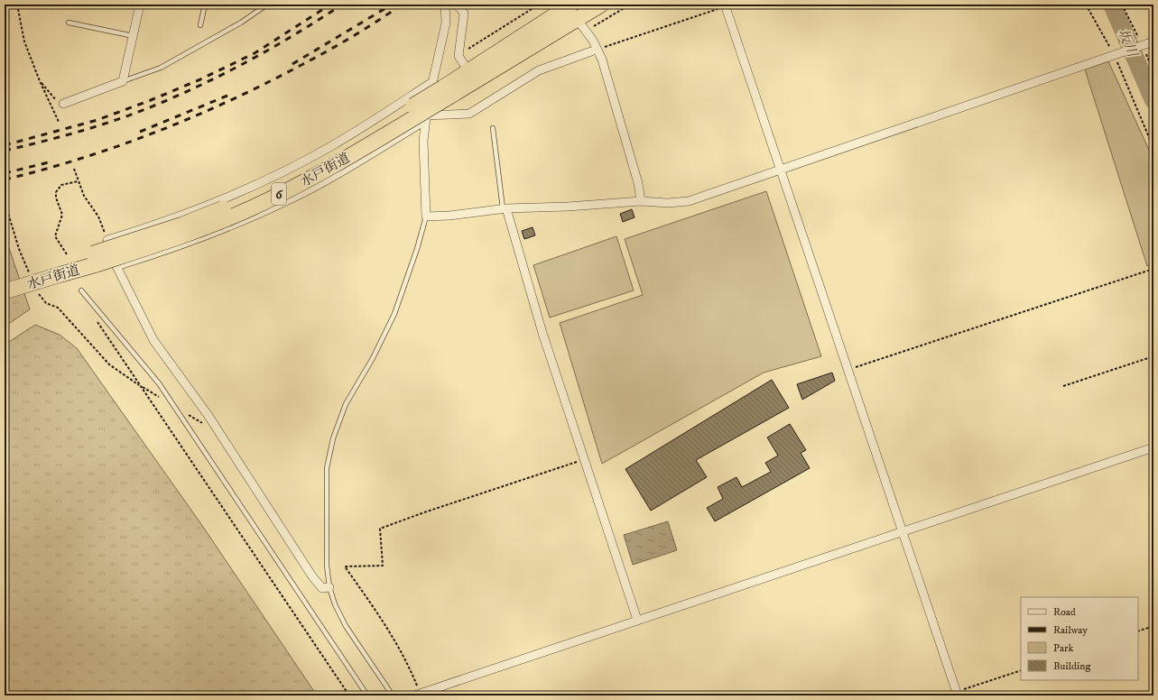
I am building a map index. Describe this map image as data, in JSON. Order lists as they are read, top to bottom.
{
  "streets": {
    "highway": ["水戸街道", "6"]
  },
  "water": ["坂川"],
  "legend": [
    "Road",
    "Railway",
    "Park",
    "Building"
  ]
}
